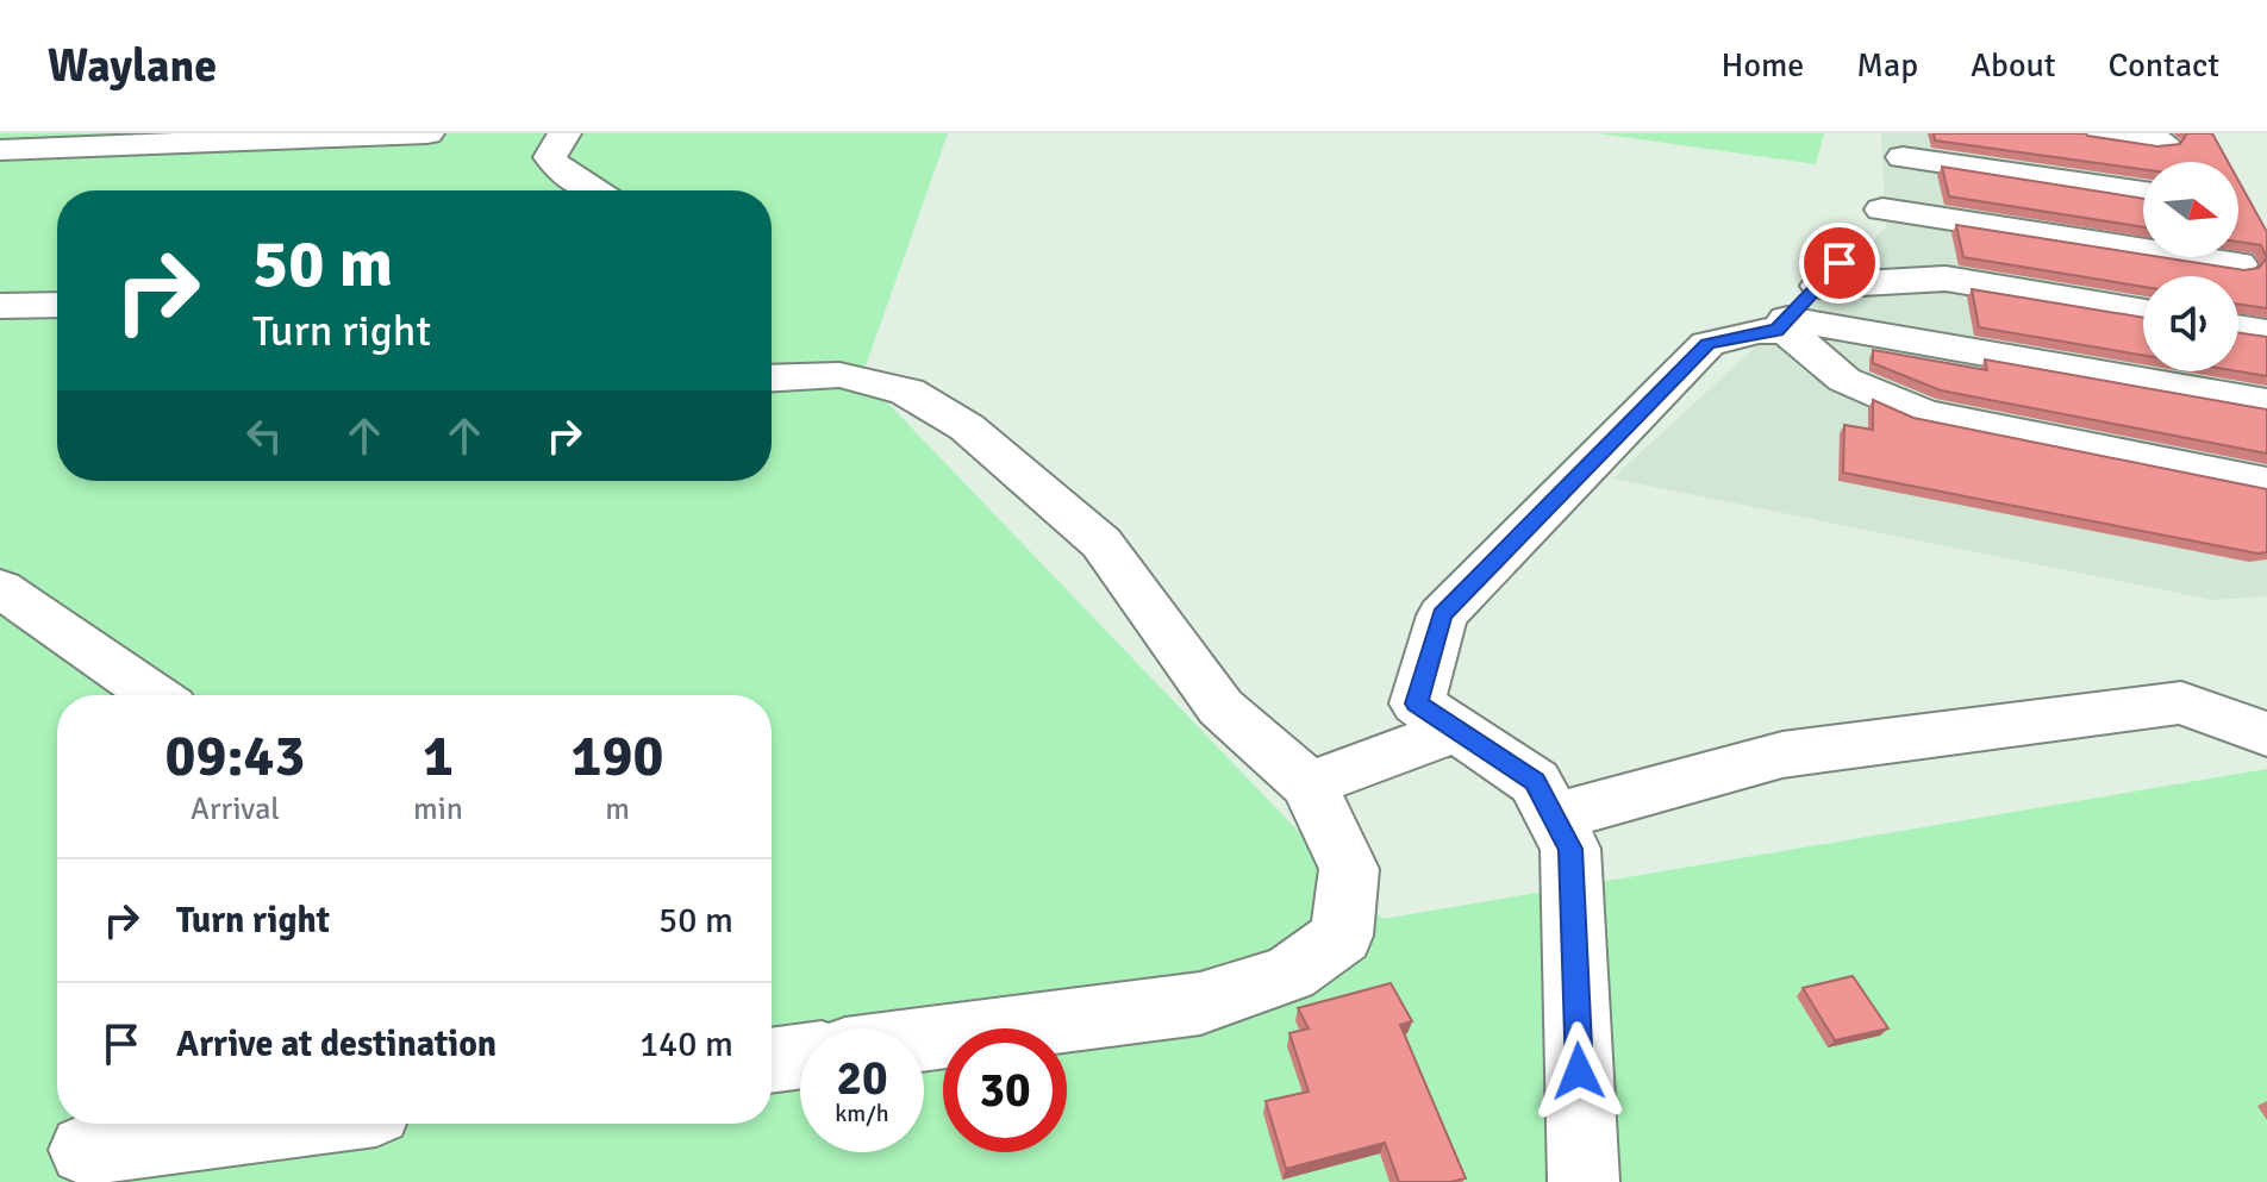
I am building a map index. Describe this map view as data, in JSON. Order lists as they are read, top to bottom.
{
  "north": "right",
  "page": {
    "header": "Waylane",
    "nav": [
      "Home",
      "Map",
      "About",
      "Contact"
    ],
    "turn": ["50 m", "Turn right"],
    "eta": [
      "09:43",
      "Arrival",
      "1",
      "min",
      "190",
      "m"
    ],
    "list": [
      {
        "name": "Turn right",
        "value": "50 m"
      },
      {
        "name": "Arrive at destination",
        "value": "140 m"
      }
    ],
    "speed": "20 km/h",
    "limit": "30"
  }
}
